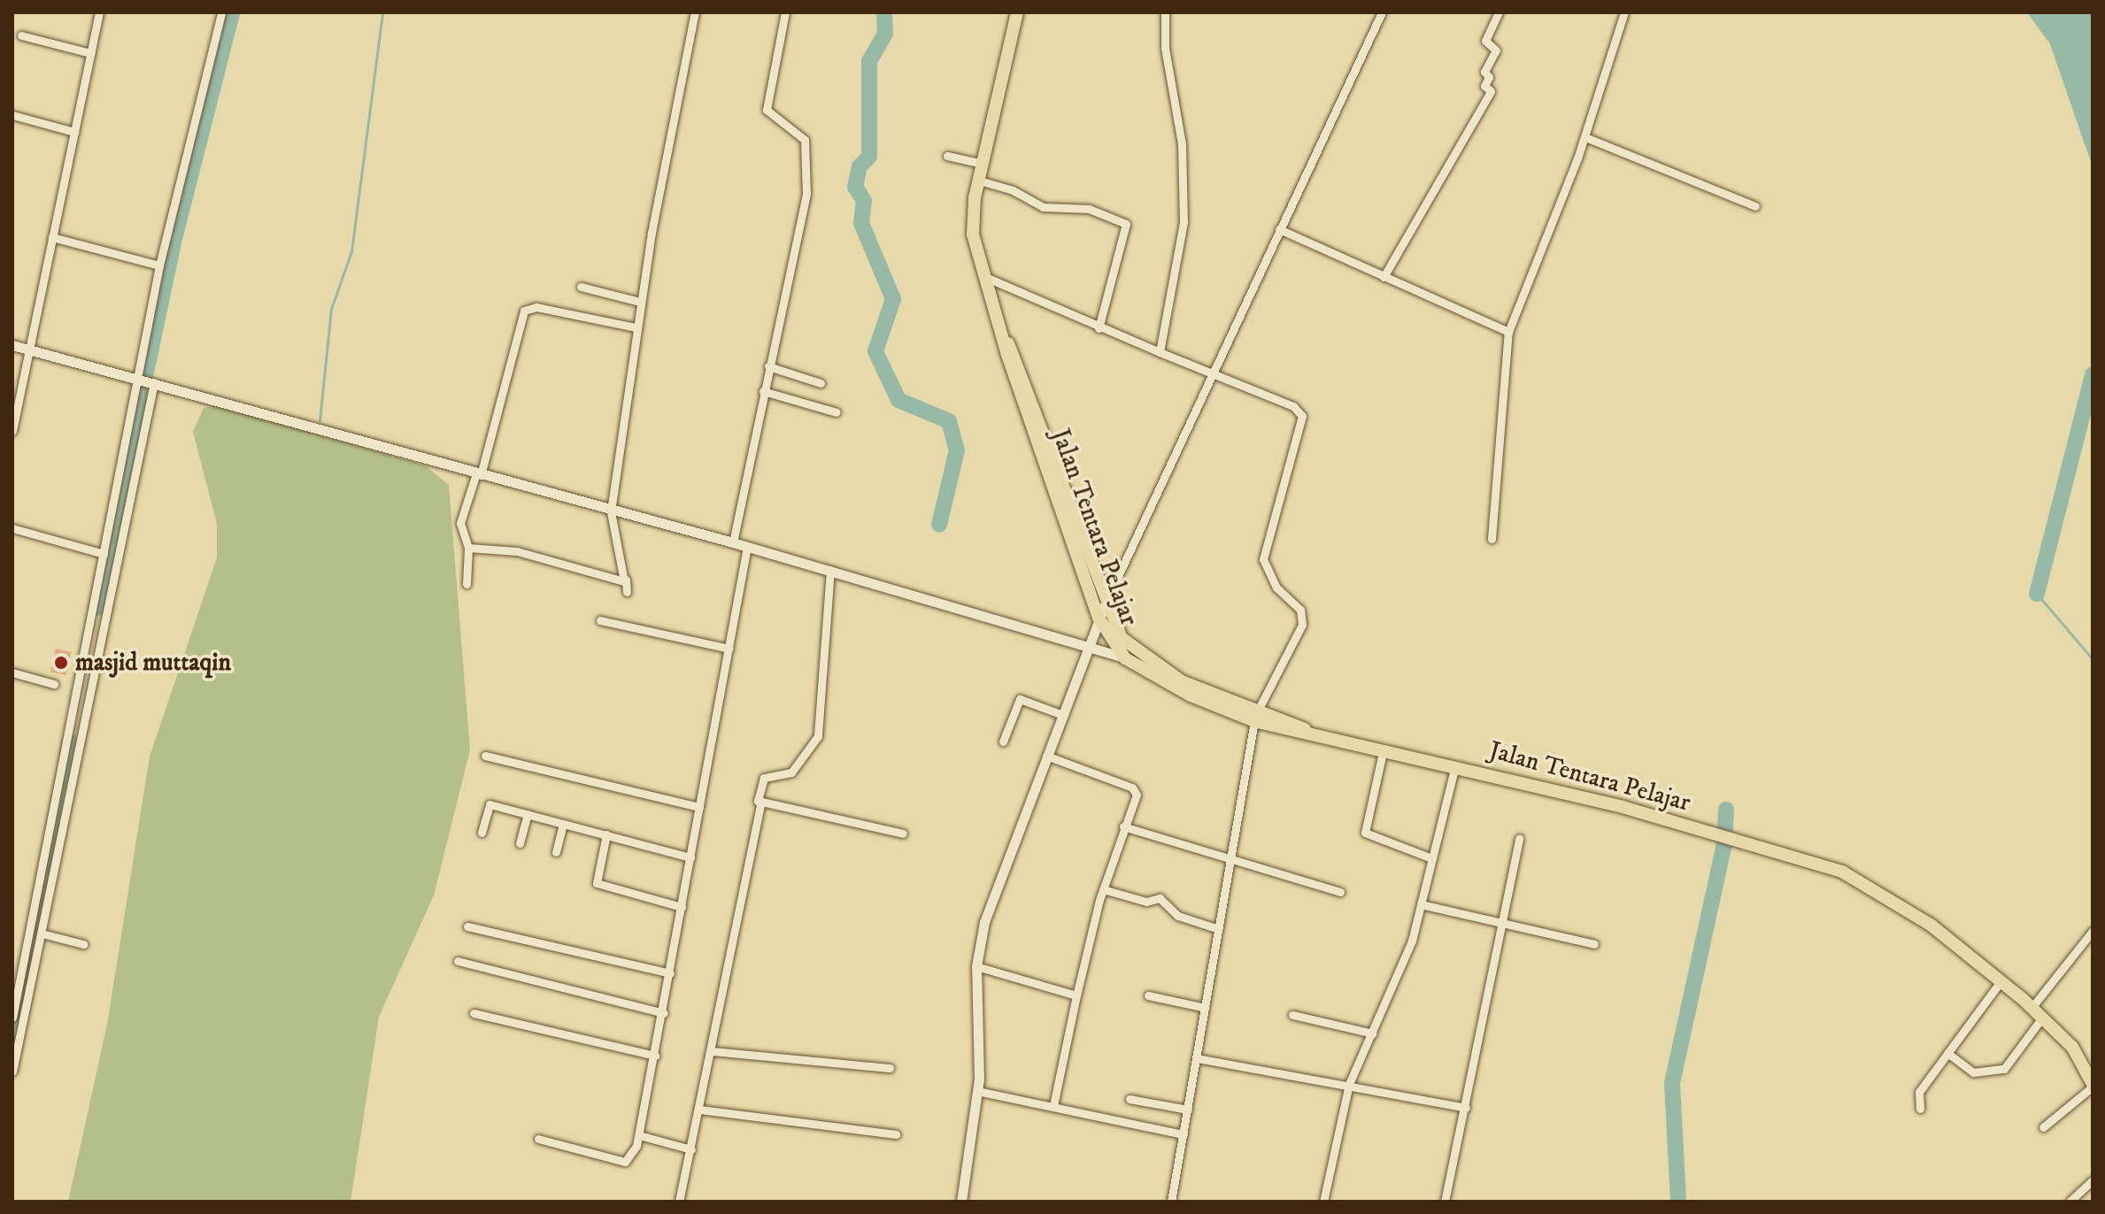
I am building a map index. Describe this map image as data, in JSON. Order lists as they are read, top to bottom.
{
  "streets": {
    "highway": ["Jalan Tentara Pelajar"]
  },
  "places": ["masjid muttaqin"]
}
